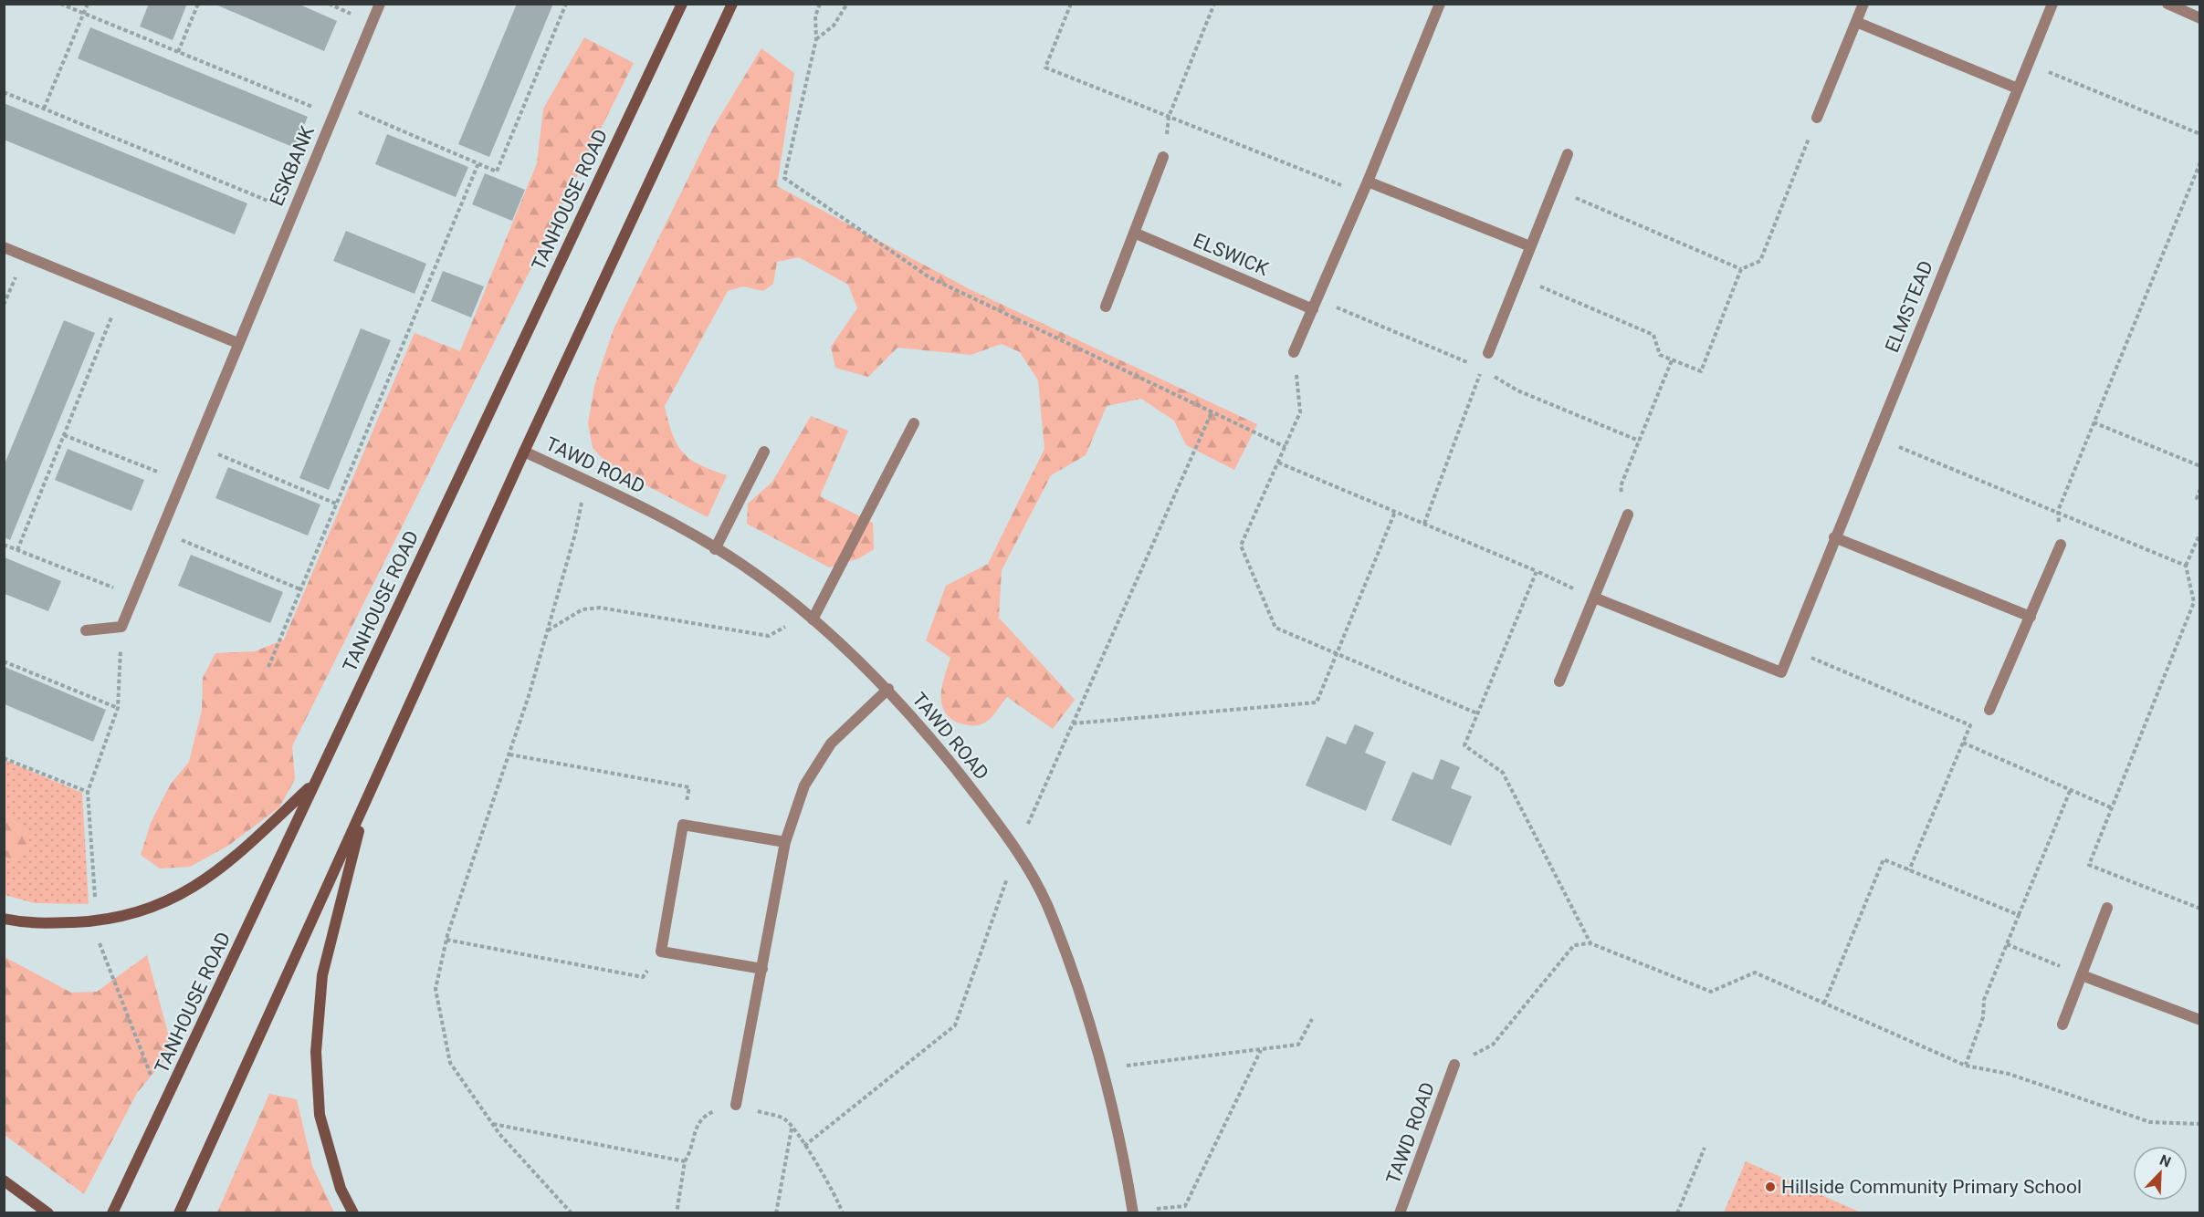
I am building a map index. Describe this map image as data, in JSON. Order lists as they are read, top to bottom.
{
  "streets": {
    "street": [
      "ESKBANK",
      "TANHOUSE ROAD",
      "ELSWICK",
      "ELMSTEAD",
      "TAWD ROAD"
    ]
  },
  "places": ["Hillside Community Primary School"],
  "north": "top right"
}
